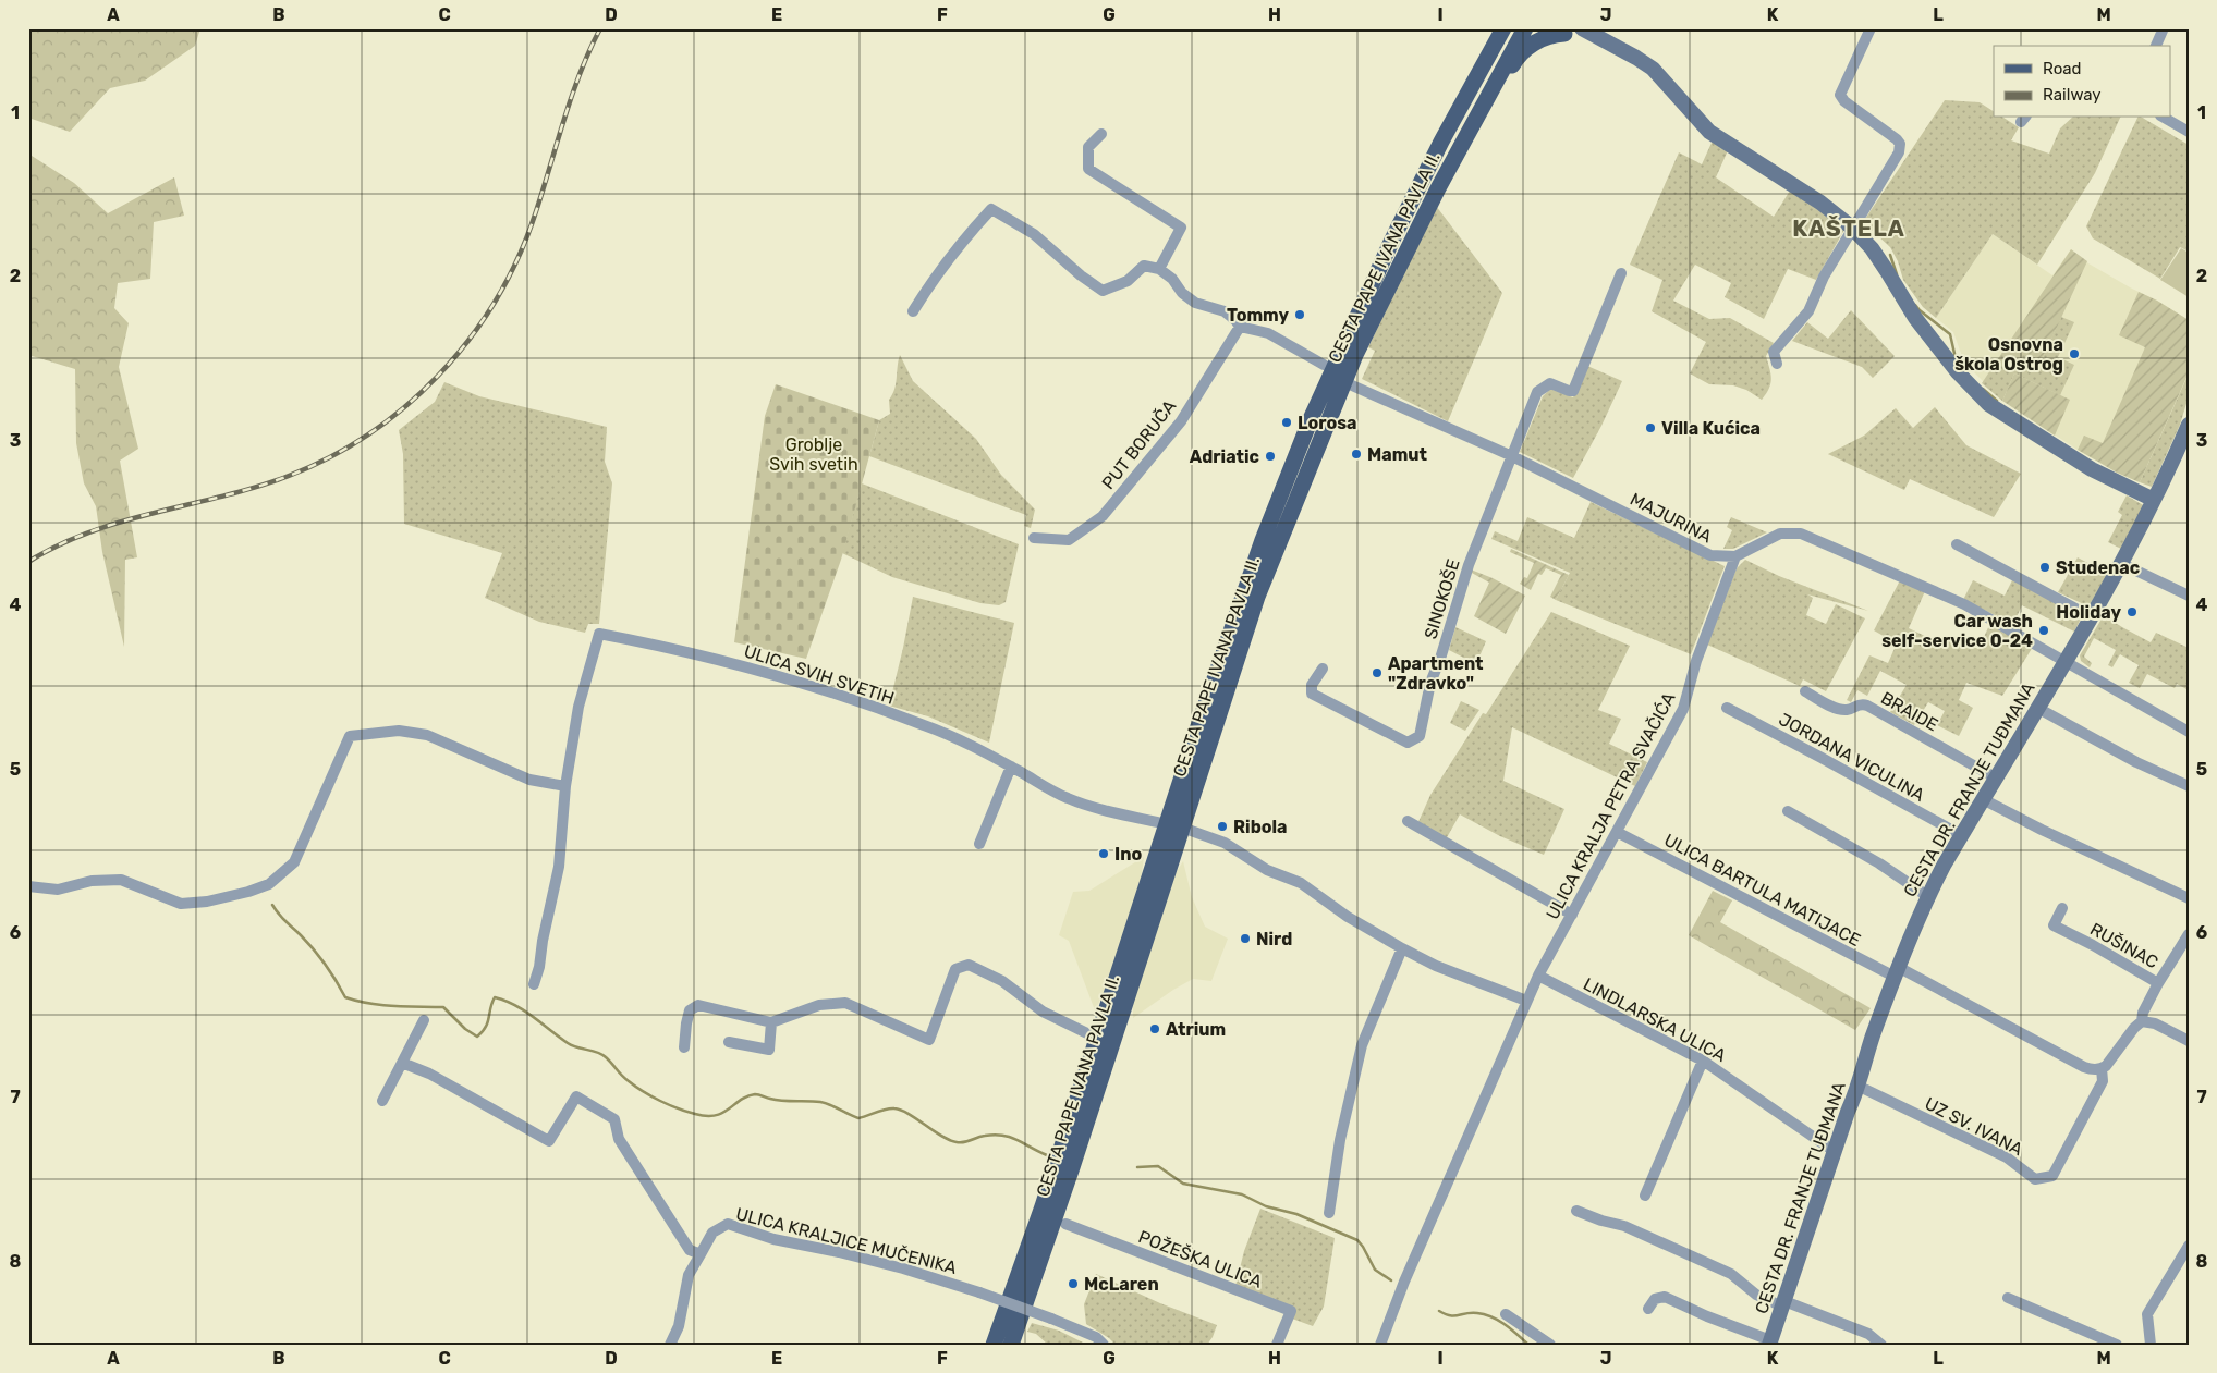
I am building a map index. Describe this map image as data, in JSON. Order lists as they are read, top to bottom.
{
  "streets": {
    "main road": ["CESTA PAPE IVANA PAVLA II.", "CESTA DR. FRANJE TUĐMANA"],
    "street": [
      "PUT BORUČA",
      "MAJURINA",
      "SINOKOŠE",
      "ULICA SVIH SVETIH",
      "BRAIDE",
      "JORDANA VICULINA",
      "ULICA KRALJA PETRA SVAČIĆA",
      "ULICA BARTULA MATIJACE",
      "RUŠINAC",
      "LINDLARSKA ULICA",
      "UZ SV. IVANA",
      "ULICA KRALJICE MUČENIKA",
      "POŽEŠKA ULICA"
    ]
  },
  "crossings": [
    ["CESTA PAPE IVANA PAVLA II.", "ULICA SVIH SVETIH"],
    ["MAJURINA", "SINOKOŠE"],
    ["MAJURINA", "ULICA KRALJA PETRA SVAČIĆA"],
    ["ULICA SVIH SVETIH", "ULICA KRALJA PETRA SVAČIĆA"],
    ["BRAIDE", "CESTA DR. FRANJE TUĐMANA"],
    ["JORDANA VICULINA", "CESTA DR. FRANJE TUĐMANA"],
    ["CESTA DR. FRANJE TUĐMANA", "ULICA BARTULA MATIJACE"],
    ["CESTA DR. FRANJE TUĐMANA", "LINDLARSKA ULICA"],
    ["CESTA DR. FRANJE TUĐMANA", "UZ SV. IVANA"],
    ["ULICA KRALJA PETRA SVAČIĆA", "ULICA BARTULA MATIJACE"],
    ["ULICA KRALJA PETRA SVAČIĆA", "LINDLARSKA ULICA"],
    ["RUŠINAC", "UZ SV. IVANA"]
  ],
  "districts": ["KAŠTELA"],
  "parks": ["Groblje Svih svetih"],
  "places": [
    "Tommy",
    "Osnovna škola Ostrog",
    "Lorosa",
    "Villa Kućica",
    "Mamut",
    "Adriatic",
    "Studenac",
    "Holiday",
    "Car wash self-service 0-24",
    "Apartment \"Zdravko\"",
    "Ribola",
    "Ino",
    "Nird",
    "Atrium",
    "McLaren"
  ],
  "legend": ["Road", "Railway"],
  "grid": {
    "columns": [
      "A",
      "B",
      "C",
      "D",
      "E",
      "F",
      "G",
      "H",
      "I",
      "J",
      "K",
      "L",
      "M"
    ],
    "rows": [
      "1",
      "2",
      "3",
      "4",
      "5",
      "6",
      "7",
      "8"
    ]
  }
}
